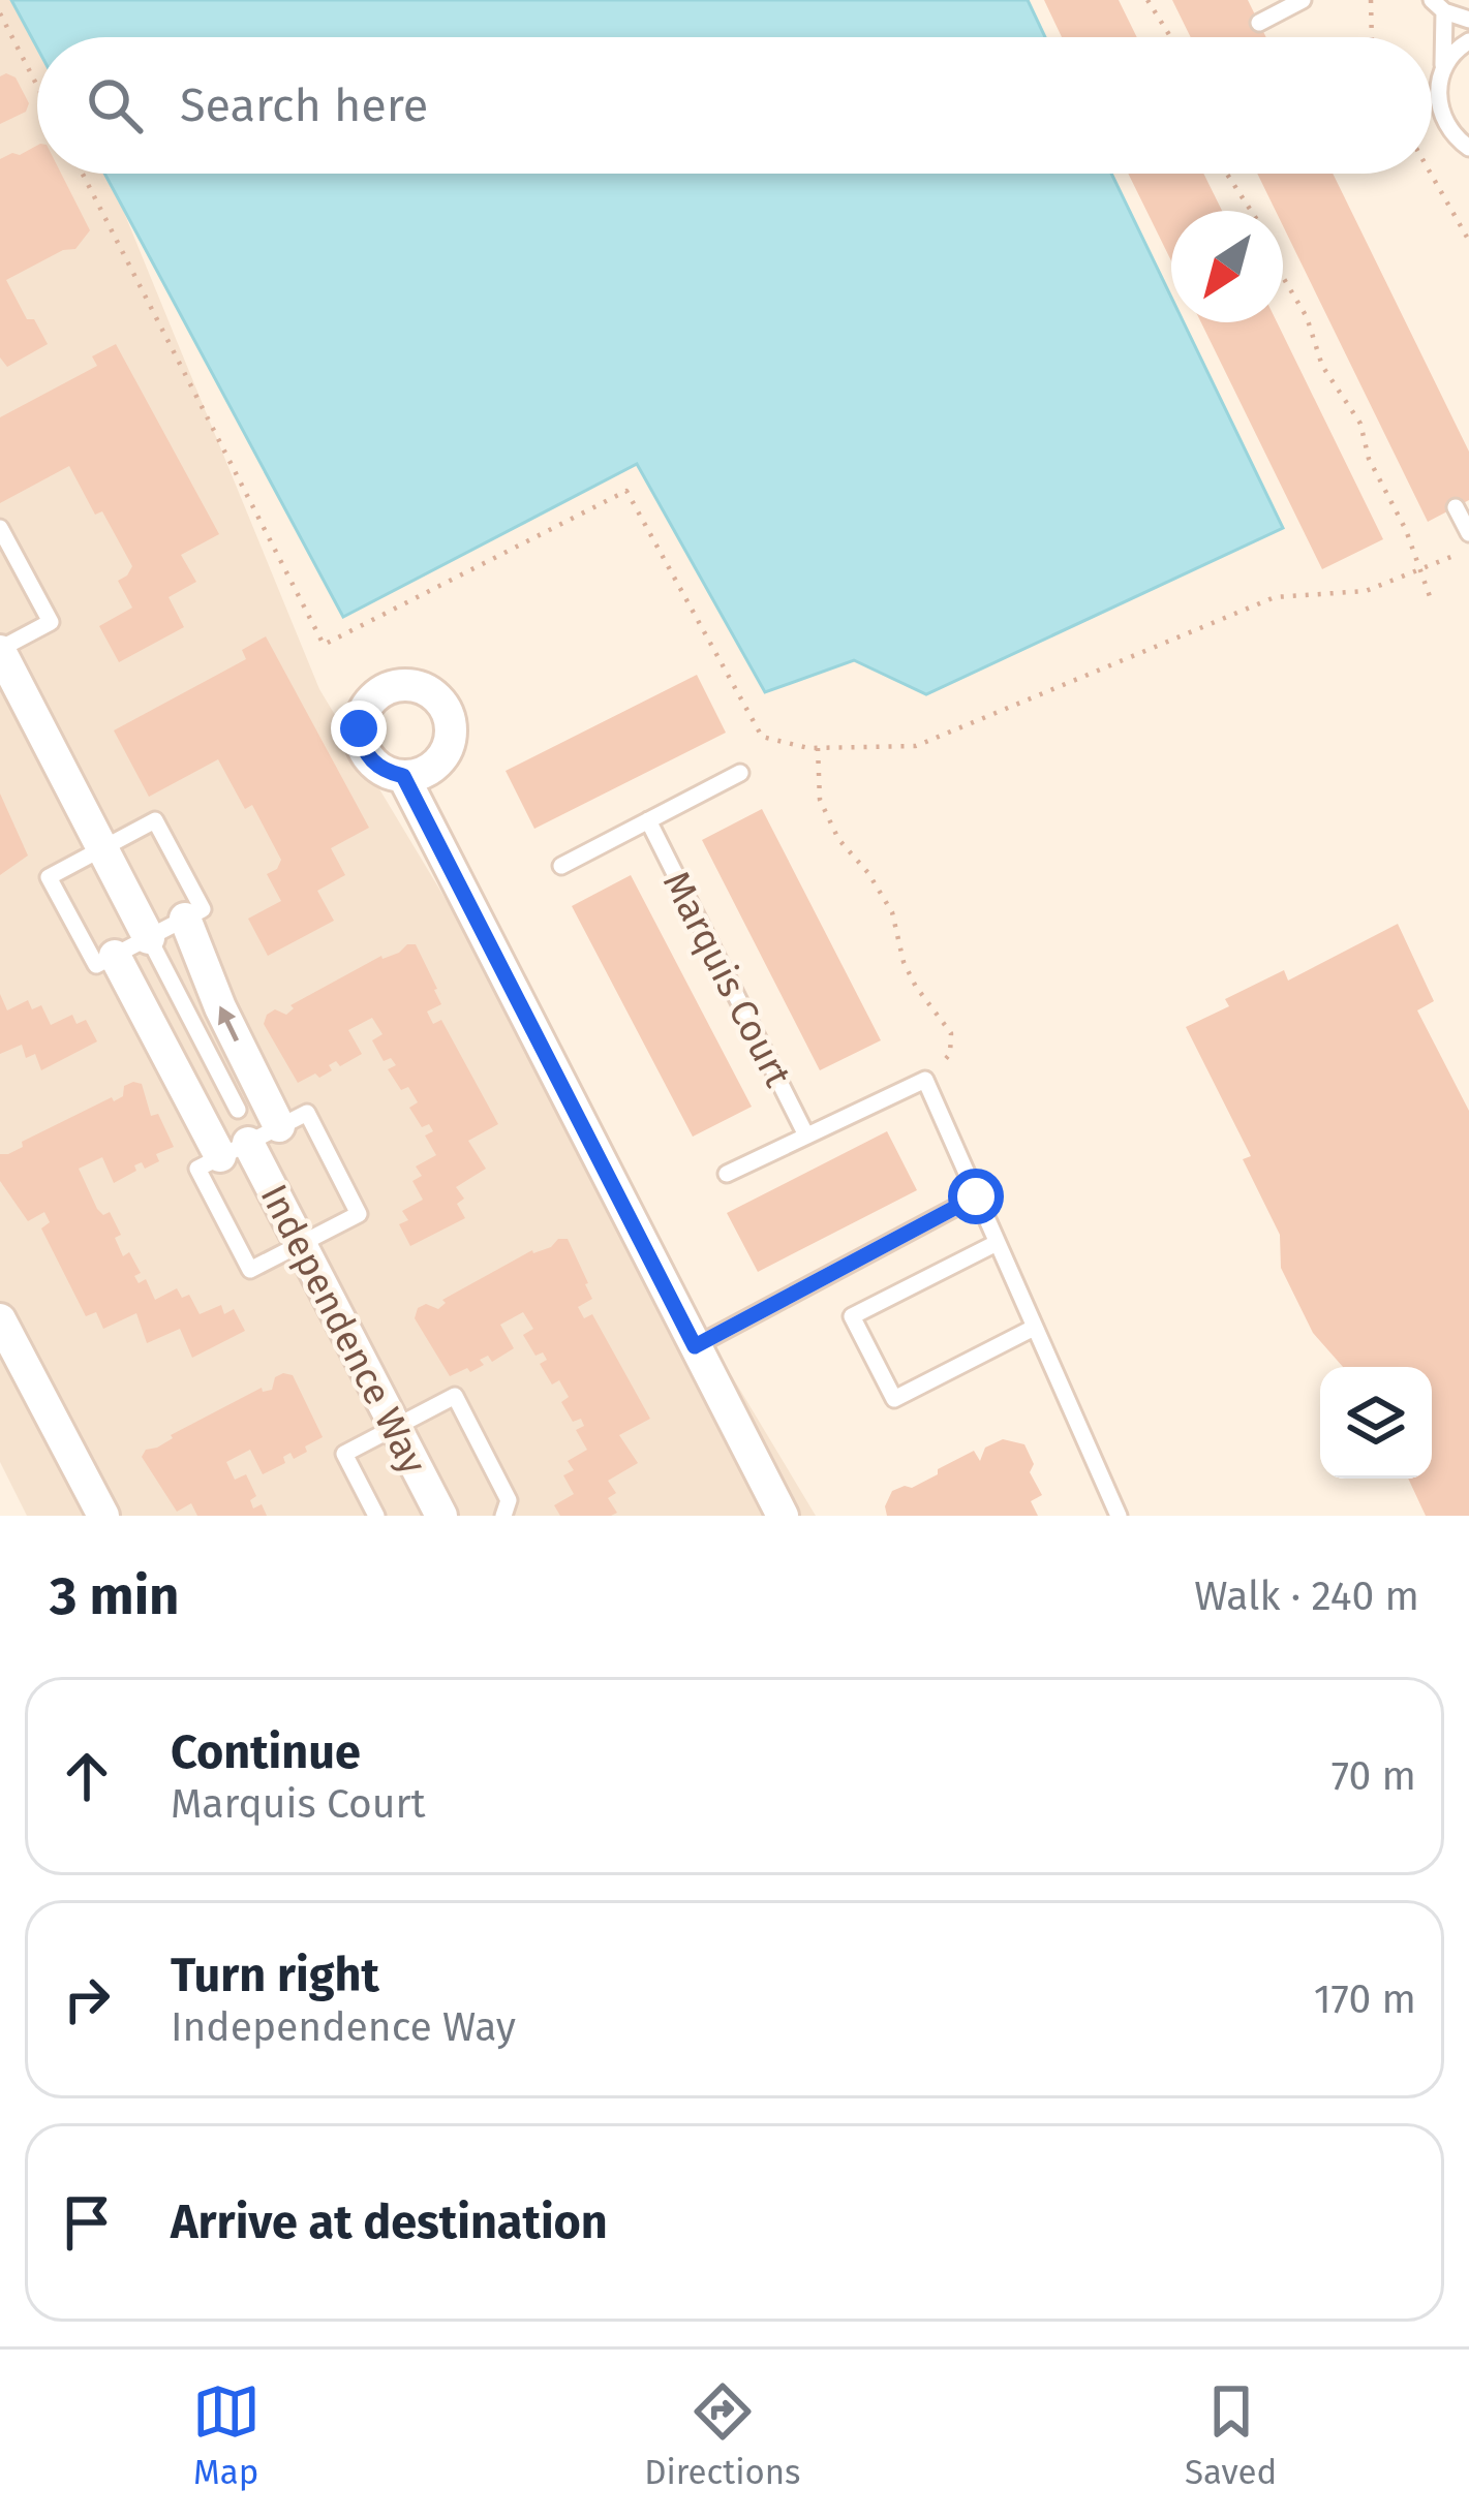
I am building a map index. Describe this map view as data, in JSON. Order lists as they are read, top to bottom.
{
  "streets": {
    "street": ["Independence Way"],
    "lane": ["Marquis Court"]
  },
  "north": "bottom left",
  "page": {
    "search": "Search here",
    "heading": ["3 min", "Walk · 240 m"],
    "list": [
      ["Continue", "Marquis Court", "70 m"],
      ["Turn right", "Independence Way", "170 m"],
      "Arrive at destination"
    ],
    "nav": ["Map", "Directions", "Saved"]
  }
}
